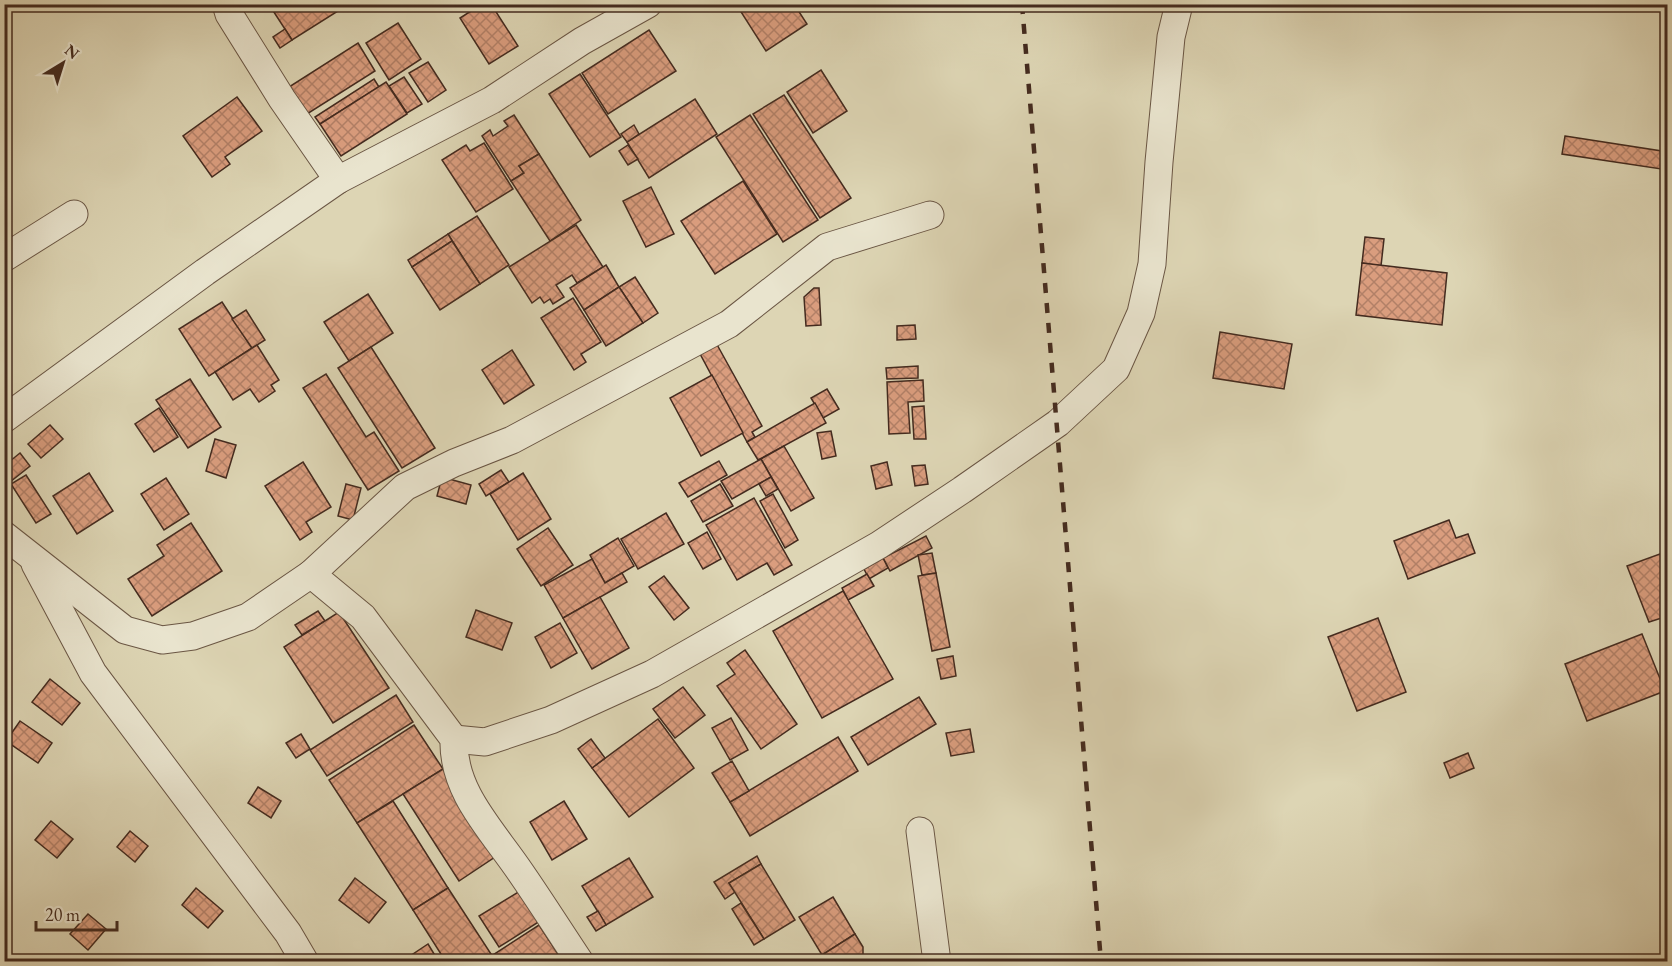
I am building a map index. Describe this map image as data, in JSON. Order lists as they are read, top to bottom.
{
  "scale_bar": "20 m",
  "north": "top right"
}
